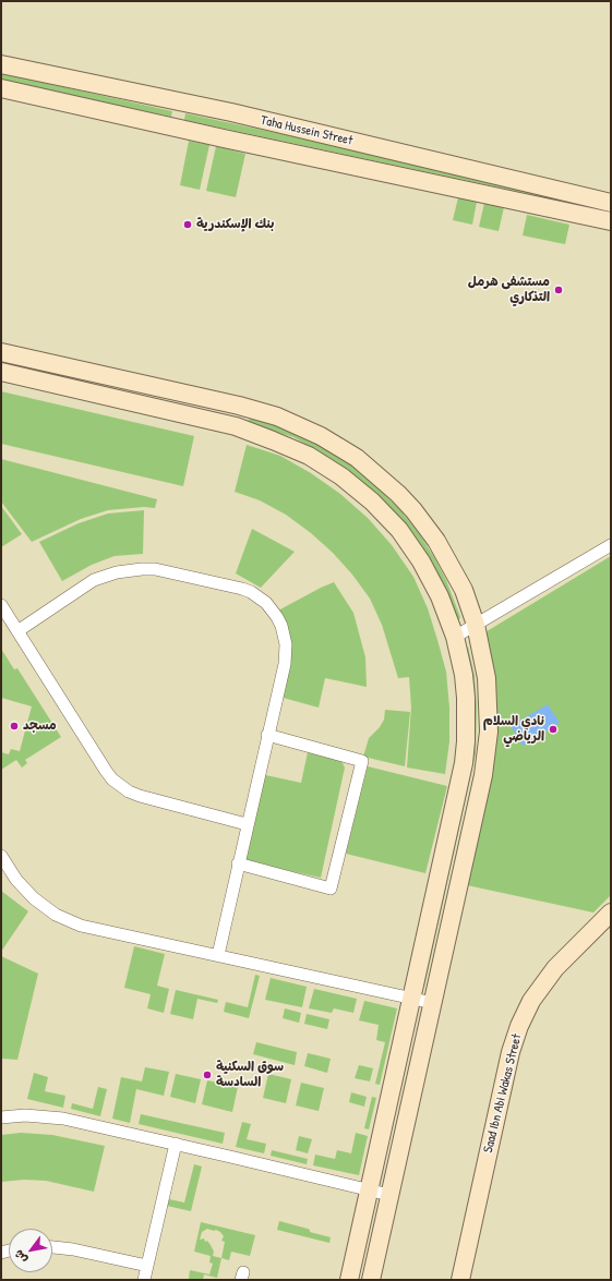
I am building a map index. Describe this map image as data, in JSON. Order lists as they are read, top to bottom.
{
  "streets": {
    "street": ["Taha Hussein Street", "Saad Ibn Abi Wakas Street"]
  },
  "places": [
    "بنك الإسكندرية",
    "مستشفى هرمل التذكاري",
    "مسجد",
    "نادي السلام الرياضي",
    "سوق السكنية السادسة"
  ],
  "north": "bottom left"
}
